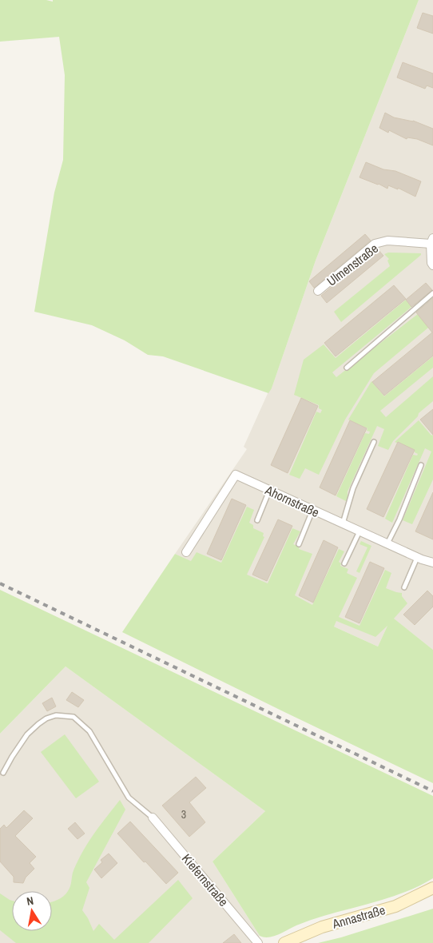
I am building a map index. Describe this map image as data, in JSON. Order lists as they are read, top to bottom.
{
  "streets": {
    "street": [
      "Ulmenstraße",
      "Ahornstraße",
      "Kiefernstraße",
      "Annastraße"
    ]
  },
  "house_numbers": ["3"],
  "north": "top"
}
